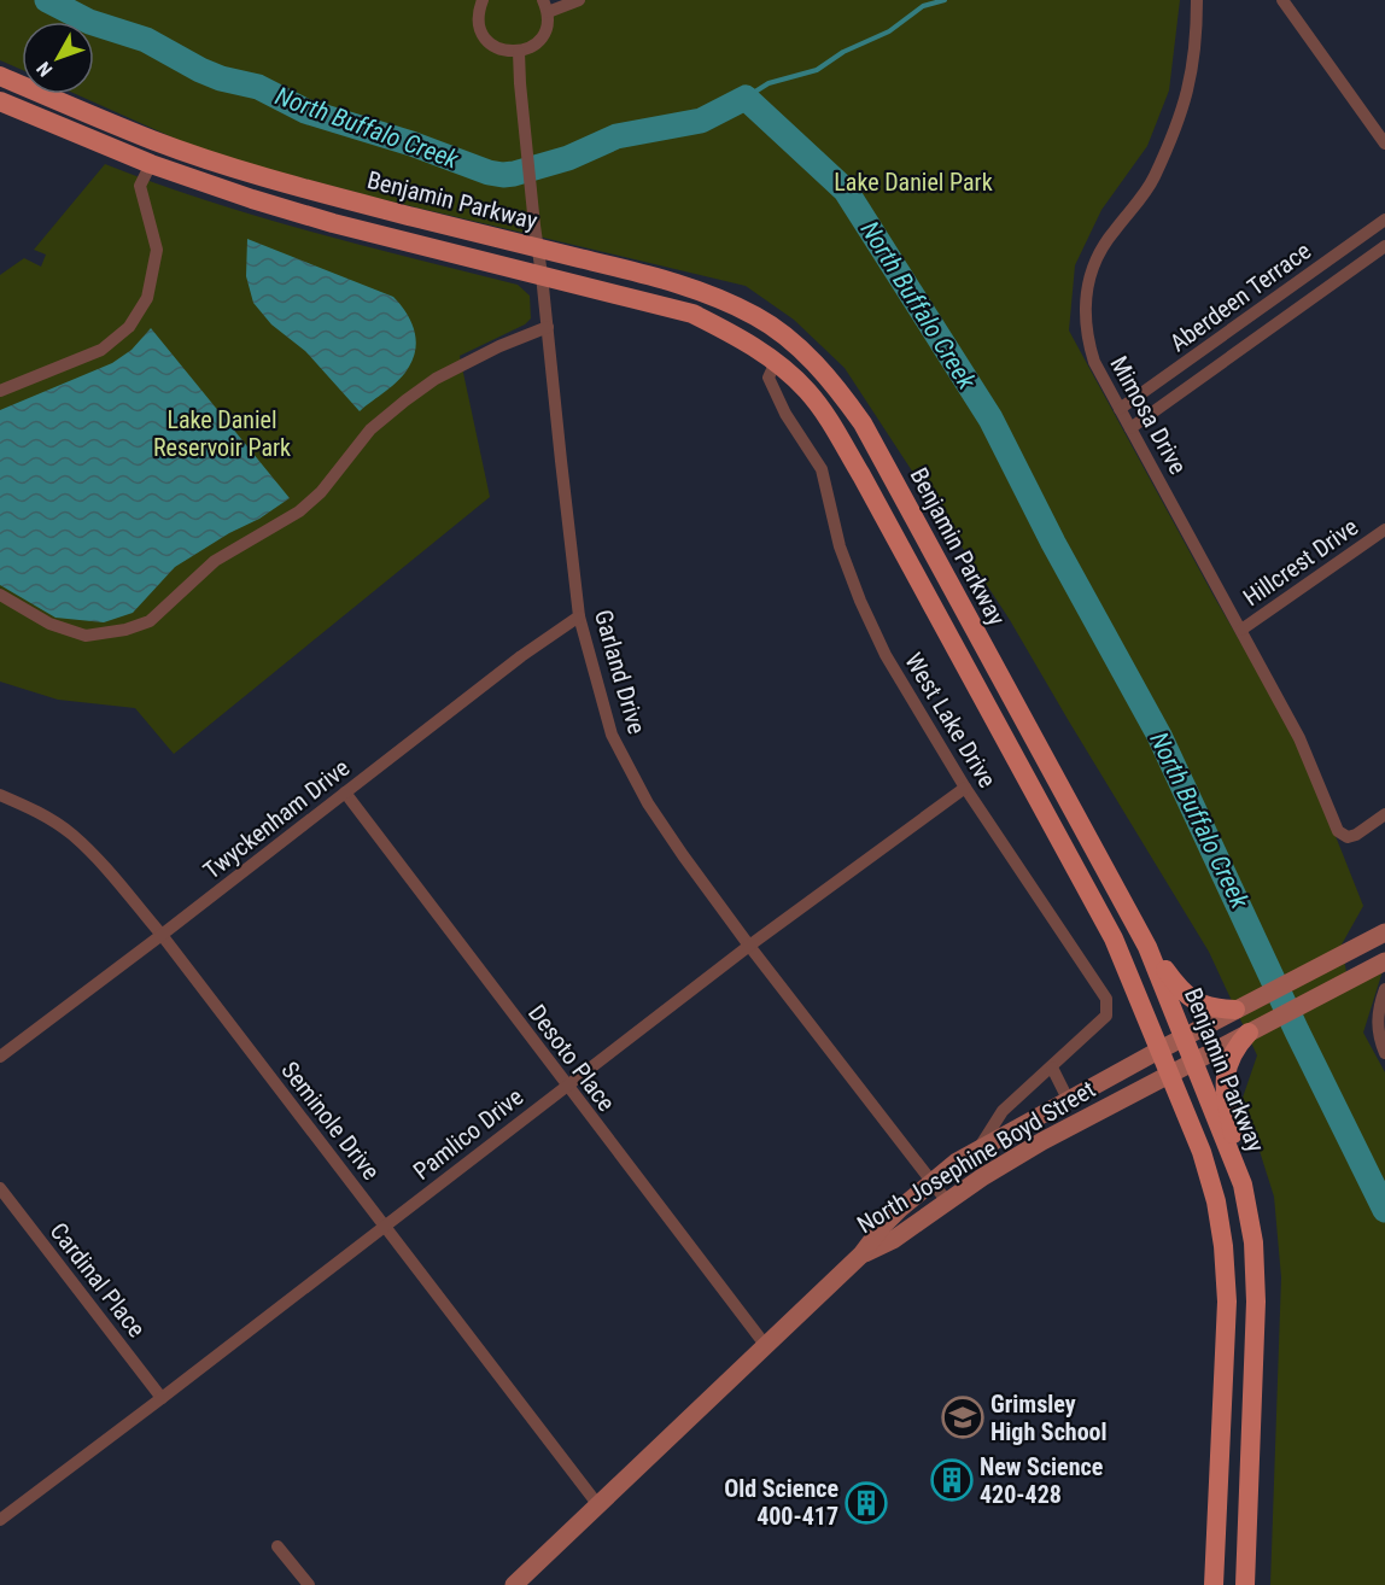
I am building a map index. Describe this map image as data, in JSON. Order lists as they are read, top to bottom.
{
  "streets": {
    "main road": ["Benjamin Parkway", "North Josephine Boyd Street"],
    "street": [
      "Aberdeen Terrace",
      "Mimosa Drive",
      "Hillcrest Drive",
      "Garland Drive",
      "West Lake Drive",
      "Twyckenham Drive",
      "Desoto Place",
      "Seminole Drive",
      "Pamlico Drive",
      "Cardinal Place"
    ]
  },
  "crossings": [
    ["Benjamin Parkway", "Garland Drive"],
    ["Benjamin Parkway", "North Josephine Boyd Street"],
    ["Aberdeen Terrace", "Mimosa Drive"],
    ["Mimosa Drive", "Hillcrest Drive"],
    ["Garland Drive", "Twyckenham Drive"],
    ["Garland Drive", "Pamlico Drive"],
    ["Garland Drive", "North Josephine Boyd Street"],
    ["West Lake Drive", "Pamlico Drive"],
    ["West Lake Drive", "North Josephine Boyd Street"],
    ["Twyckenham Drive", "Desoto Place"],
    ["Twyckenham Drive", "Seminole Drive"],
    ["Desoto Place", "Pamlico Drive"],
    ["Desoto Place", "North Josephine Boyd Street"],
    ["Seminole Drive", "Pamlico Drive"],
    ["Seminole Drive", "North Josephine Boyd Street"],
    ["Pamlico Drive", "Cardinal Place"]
  ],
  "water": ["North Buffalo Creek"],
  "parks": ["Lake Daniel Park", "Lake Daniel Reservoir Park"],
  "places": {
    "school or university": ["Grimsley High School"],
    "building": ["New Science 420-428", "Old Science 400-417"]
  },
  "north": "bottom left"
}
